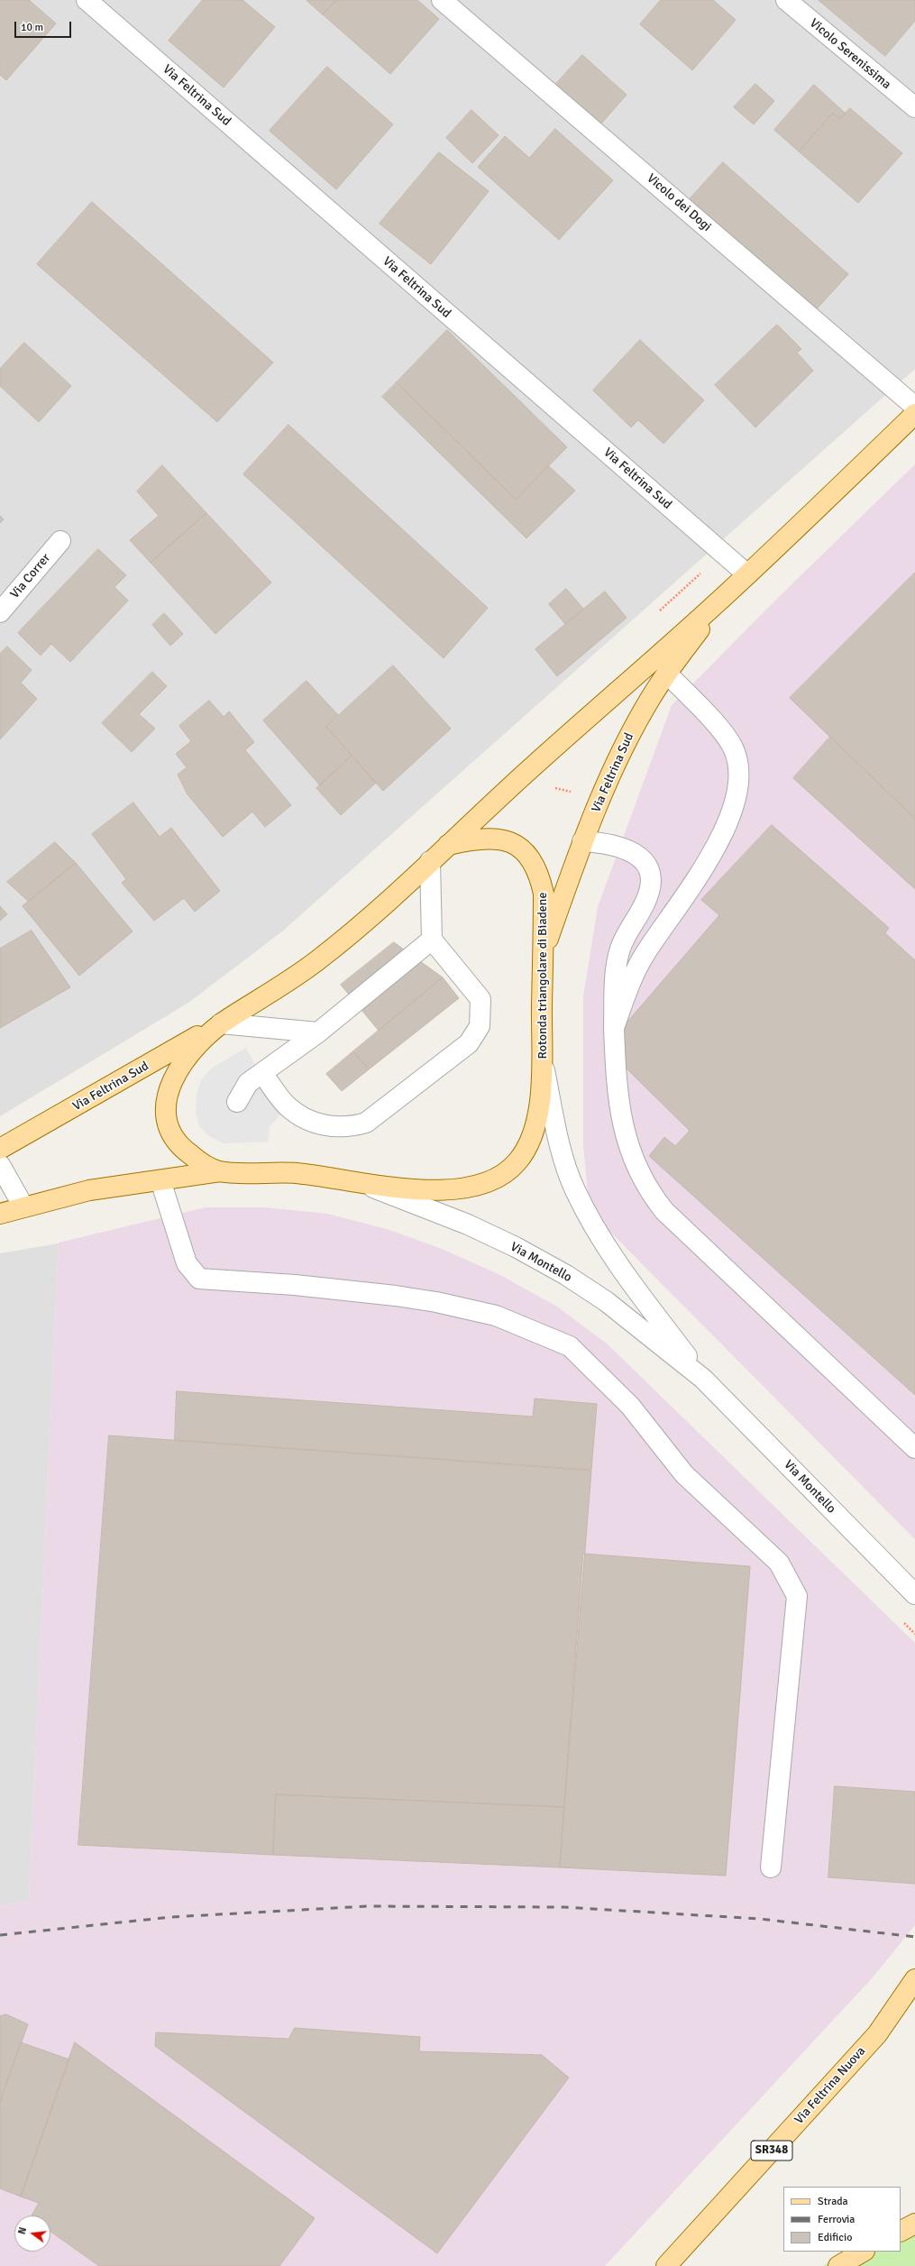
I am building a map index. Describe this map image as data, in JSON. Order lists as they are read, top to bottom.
{
  "streets": {
    "main road": [
      "Via Feltrina Sud",
      "Rotonda triangolare di Biadene",
      "Via Feltrina Nuova",
      "SR348"
    ],
    "street": [
      "Vicolo Serenissima",
      "Vicolo dei Dogi",
      "Via Correr",
      "Via Montello"
    ]
  },
  "crossings": [
    ["Via Feltrina Sud", "Rotonda triangolare di Biadene"],
    ["Rotonda triangolare di Biadene", "Via Montello"]
  ],
  "legend": ["Strada", "Ferrovia", "Edificio"],
  "scale_bar": "10 m",
  "north": "left"
}
